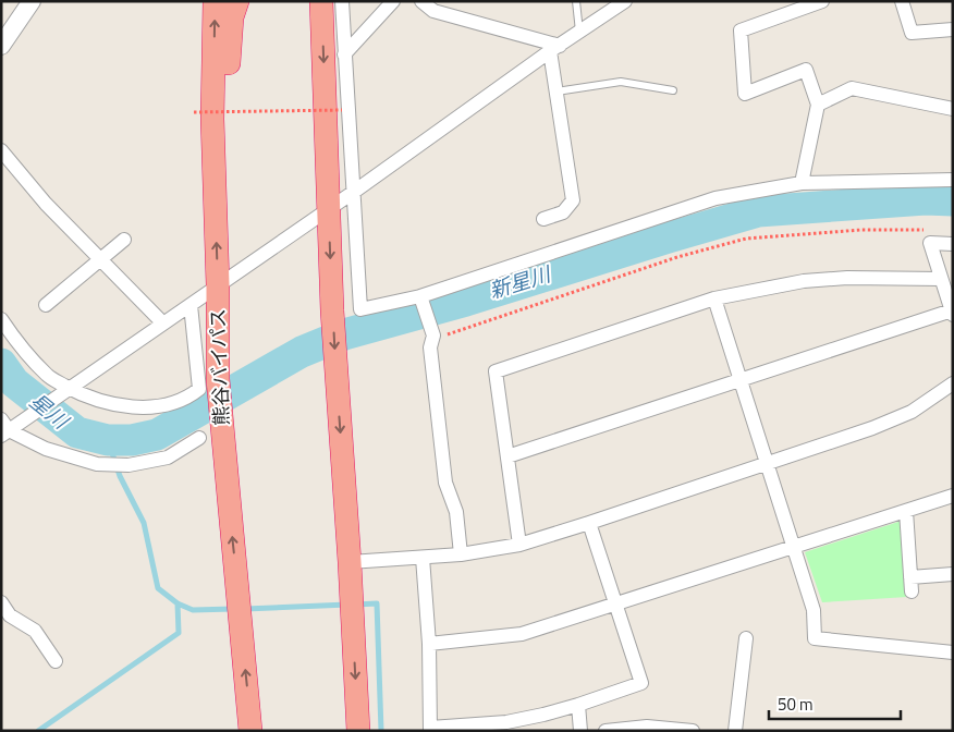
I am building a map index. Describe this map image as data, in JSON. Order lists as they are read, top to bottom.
{
  "streets": {
    "highway": ["熊谷バイパス"]
  },
  "water": ["新星川", "星川"],
  "scale_bar": "50 m"
}
